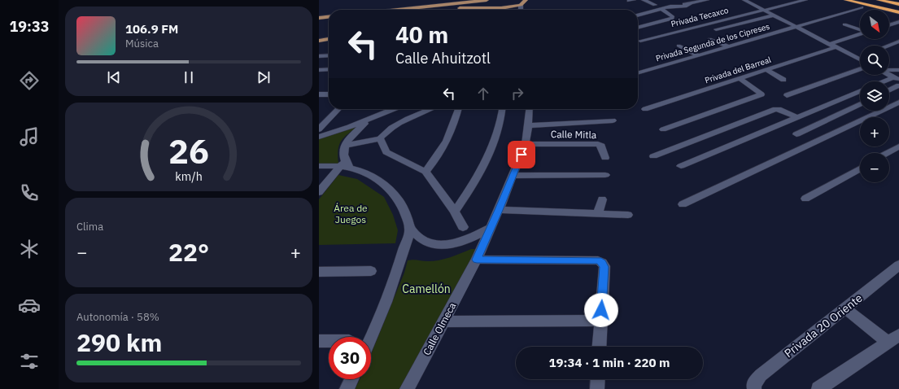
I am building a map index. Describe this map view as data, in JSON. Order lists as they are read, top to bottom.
{
  "streets": {
    "street": [
      "Privada Tecaxco",
      "Privada Segunda de los Cipreses",
      "Privada del Barreal",
      "Calle Mitla",
      "Privada 20 Oriente",
      "Calle Olmeca"
    ]
  },
  "crossings": [
    ["Calle Mitla", "Calle Olmeca"]
  ],
  "parks": ["Área de Juegos", "Camellón"],
  "north": "bottom right",
  "page": {
    "tabs": "19:33",
    "map_buttons": ["+", "−"],
    "turn": ["40 m", "Calle Ahuitzotl"],
    "song": ["106.9 FM", "Música"],
    "tile": [
      "Clima",
      ["Autonomía · 58%", "290 km"]
    ],
    "heat": ["−", "22°", "+"],
    "limit": "30",
    "trip": "19:34 · 1 min · 220 m",
    "gauge": ["26", "km/h"]
  }
}
